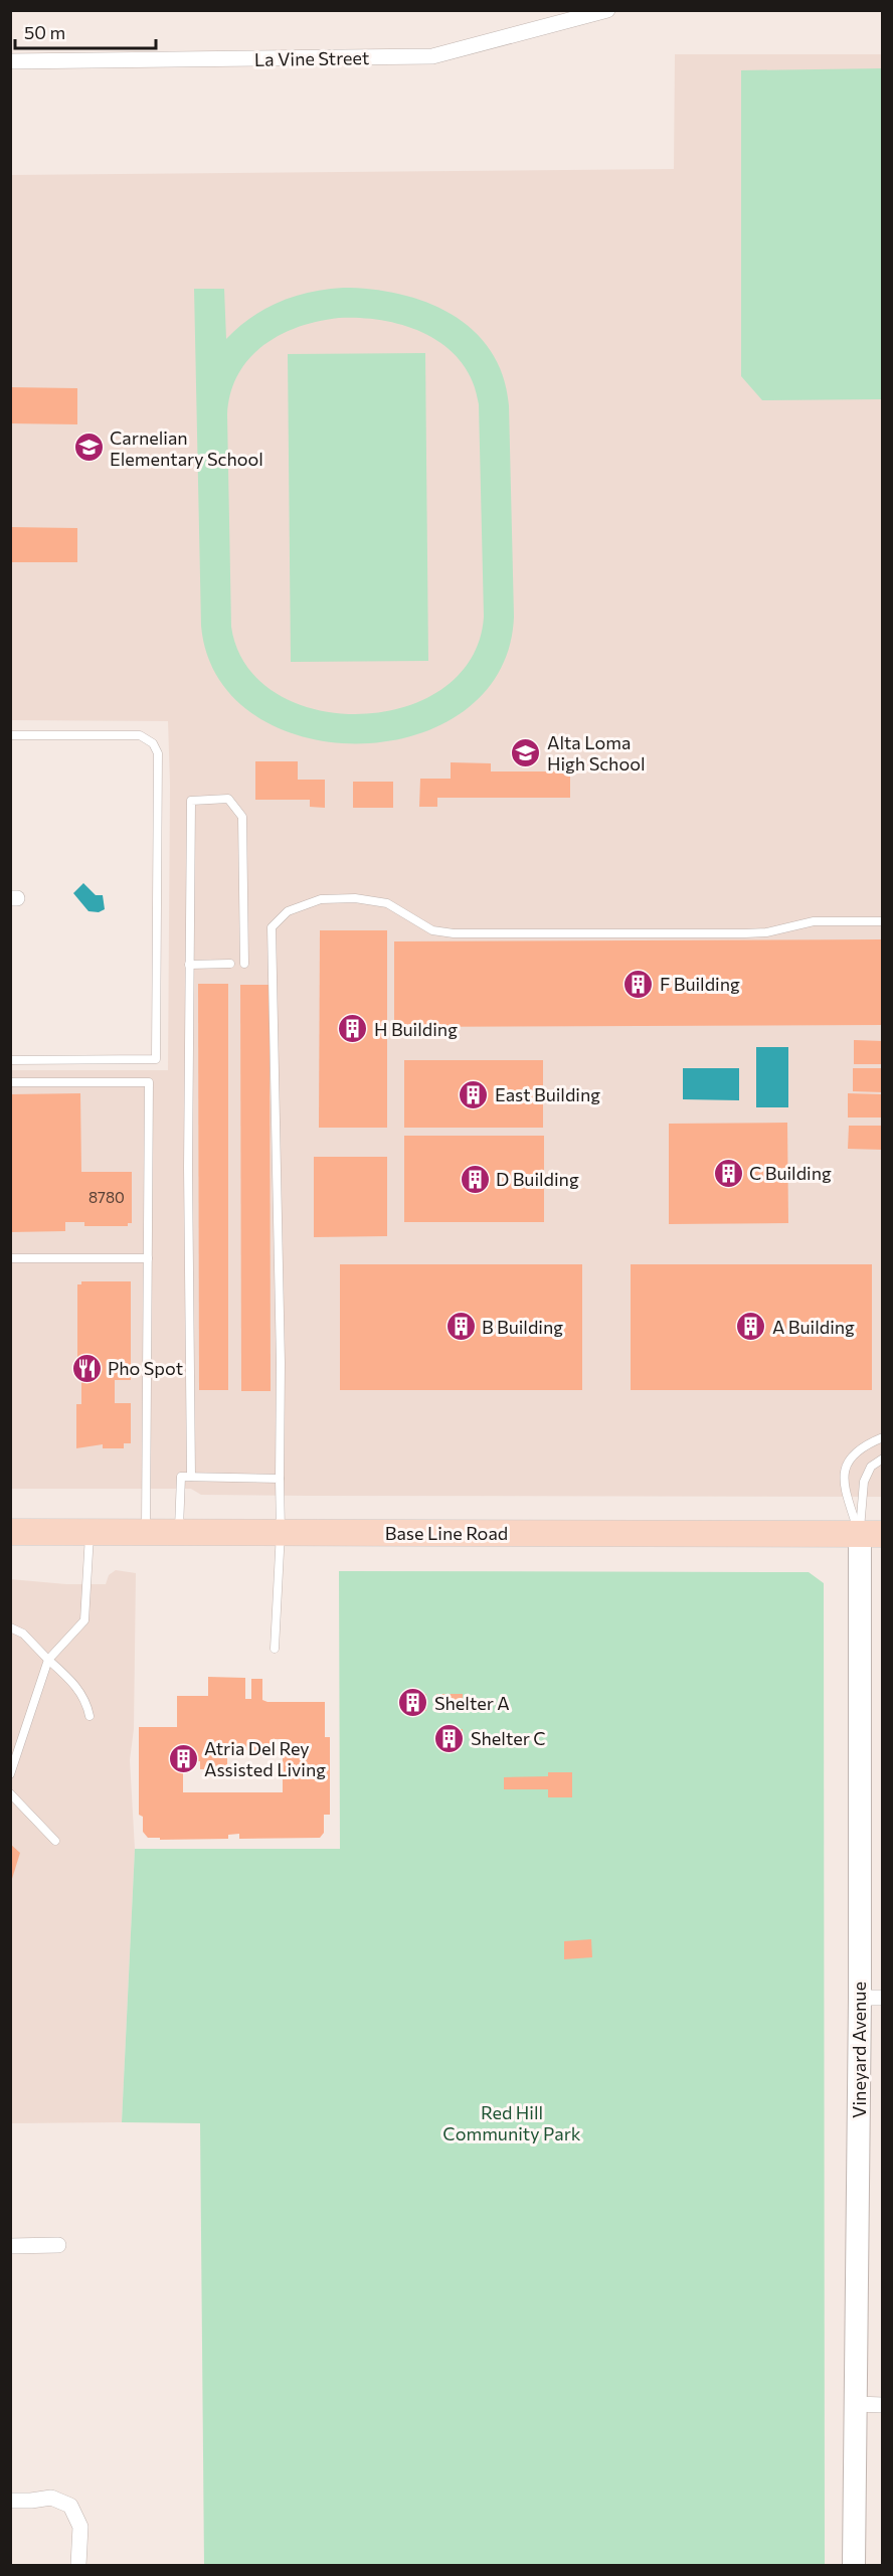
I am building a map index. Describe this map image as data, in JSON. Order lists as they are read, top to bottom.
{
  "streets": {
    "main road": ["Base Line Road"],
    "street": ["La Vine Street", "Vineyard Avenue"]
  },
  "crossings": [
    ["Base Line Road", "Vineyard Avenue"]
  ],
  "parks": ["Red Hill Community Park"],
  "places": {
    "school or university": ["Carnelian Elementary School", "Alta Loma High School"],
    "building": [
      "F Building",
      "H Building",
      "East Building",
      "C Building",
      "D Building",
      "B Building",
      "A Building",
      "Shelter A",
      "Shelter C",
      "Atria Del Rey Assisted Living"
    ],
    "restaurant": ["Pho Spot"]
  },
  "house_numbers": ["8780"],
  "scale_bar": "50 m"
}
